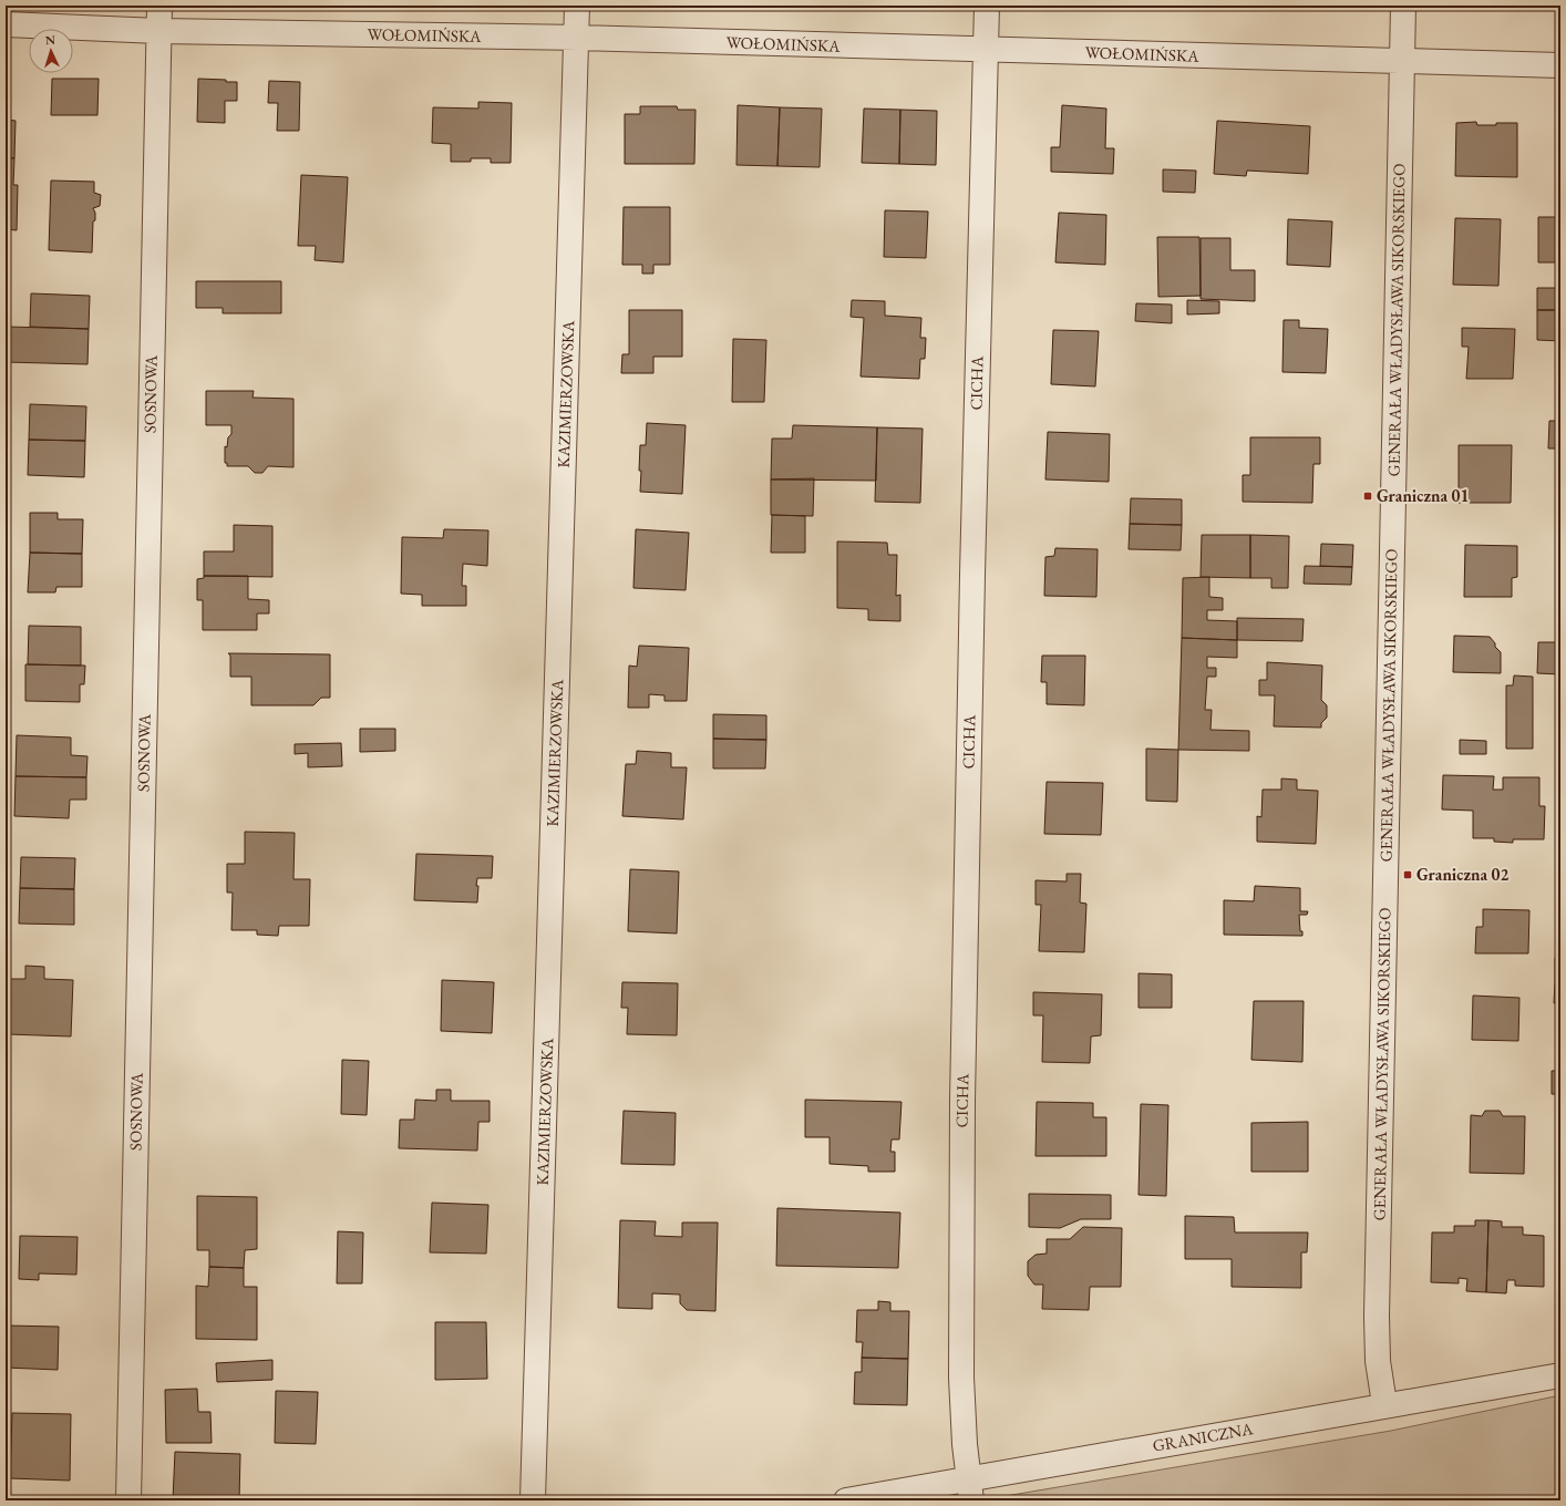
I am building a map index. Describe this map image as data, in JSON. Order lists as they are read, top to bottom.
{
  "streets": {
    "street": [
      "WOŁOMIŃSKA",
      "GENERAŁA WŁADYSŁAWA SIKORSKIEGO",
      "CICHA",
      "SOSNOWA",
      "KAZIMIERZOWSKA",
      "GRANICZNA"
    ]
  },
  "crossings": [
    ["WOŁOMIŃSKA", "GENERAŁA WŁADYSŁAWA SIKORSKIEGO"],
    ["WOŁOMIŃSKA", "CICHA"],
    ["WOŁOMIŃSKA", "SOSNOWA"],
    ["WOŁOMIŃSKA", "KAZIMIERZOWSKA"],
    ["GENERAŁA WŁADYSŁAWA SIKORSKIEGO", "GRANICZNA"],
    ["CICHA", "GRANICZNA"]
  ],
  "places": {
    "transit": ["Graniczna 01", "Graniczna 02"]
  },
  "north": "top"
}
